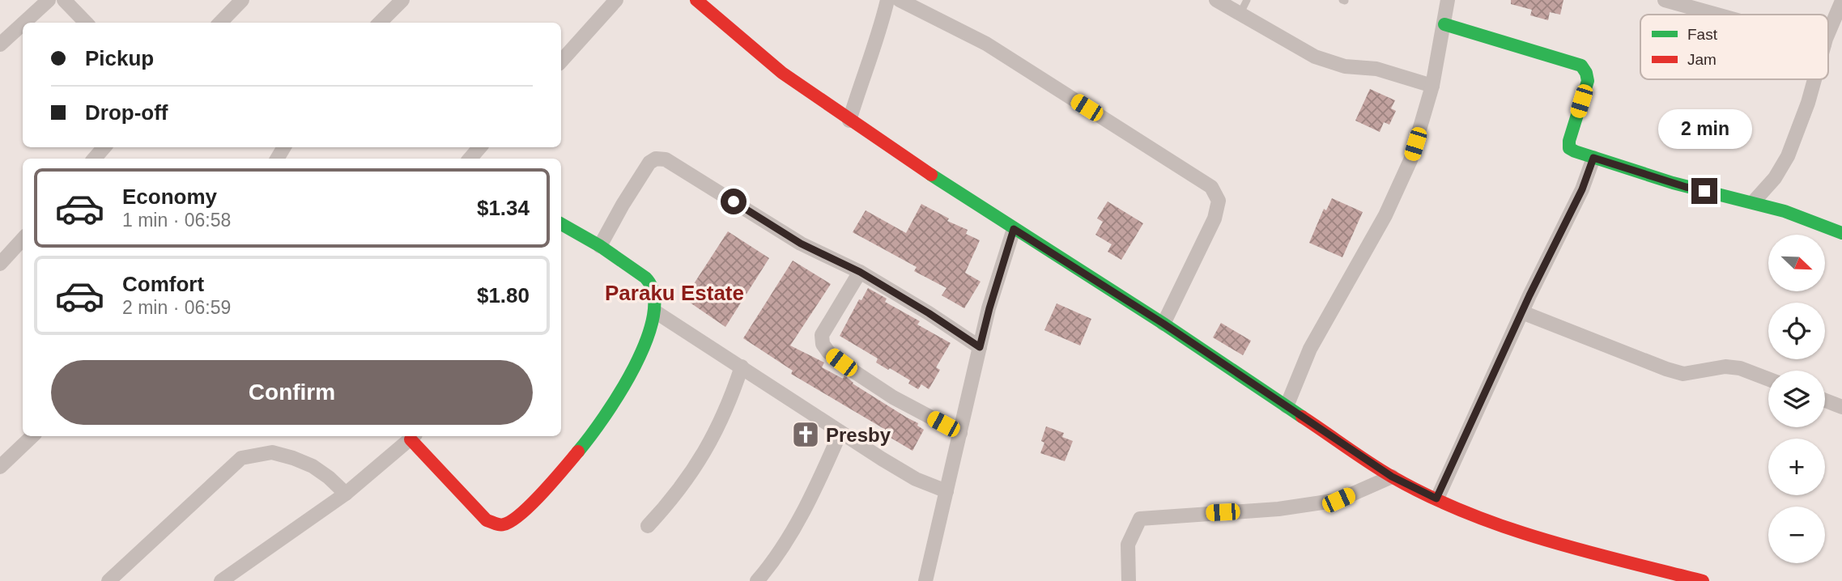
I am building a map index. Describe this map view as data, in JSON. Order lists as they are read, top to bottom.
{
  "districts": ["Paraku Estate"],
  "places": {
    "church": ["Presby"]
  },
  "legend": ["Fast", "Jam"],
  "north": "bottom right",
  "page": {
    "banner": ["Pickup", "Drop-off"],
    "bubble": "2 min",
    "list": [
      {
        "name": "Economy",
        "note": "1 min · 06:58",
        "value": "$1.34"
      },
      {
        "name": "Comfort",
        "note": "2 min · 06:59",
        "value": "$1.80"
      }
    ],
    "map_buttons": ["+", "−"],
    "buttons": "Confirm"
  }
}
